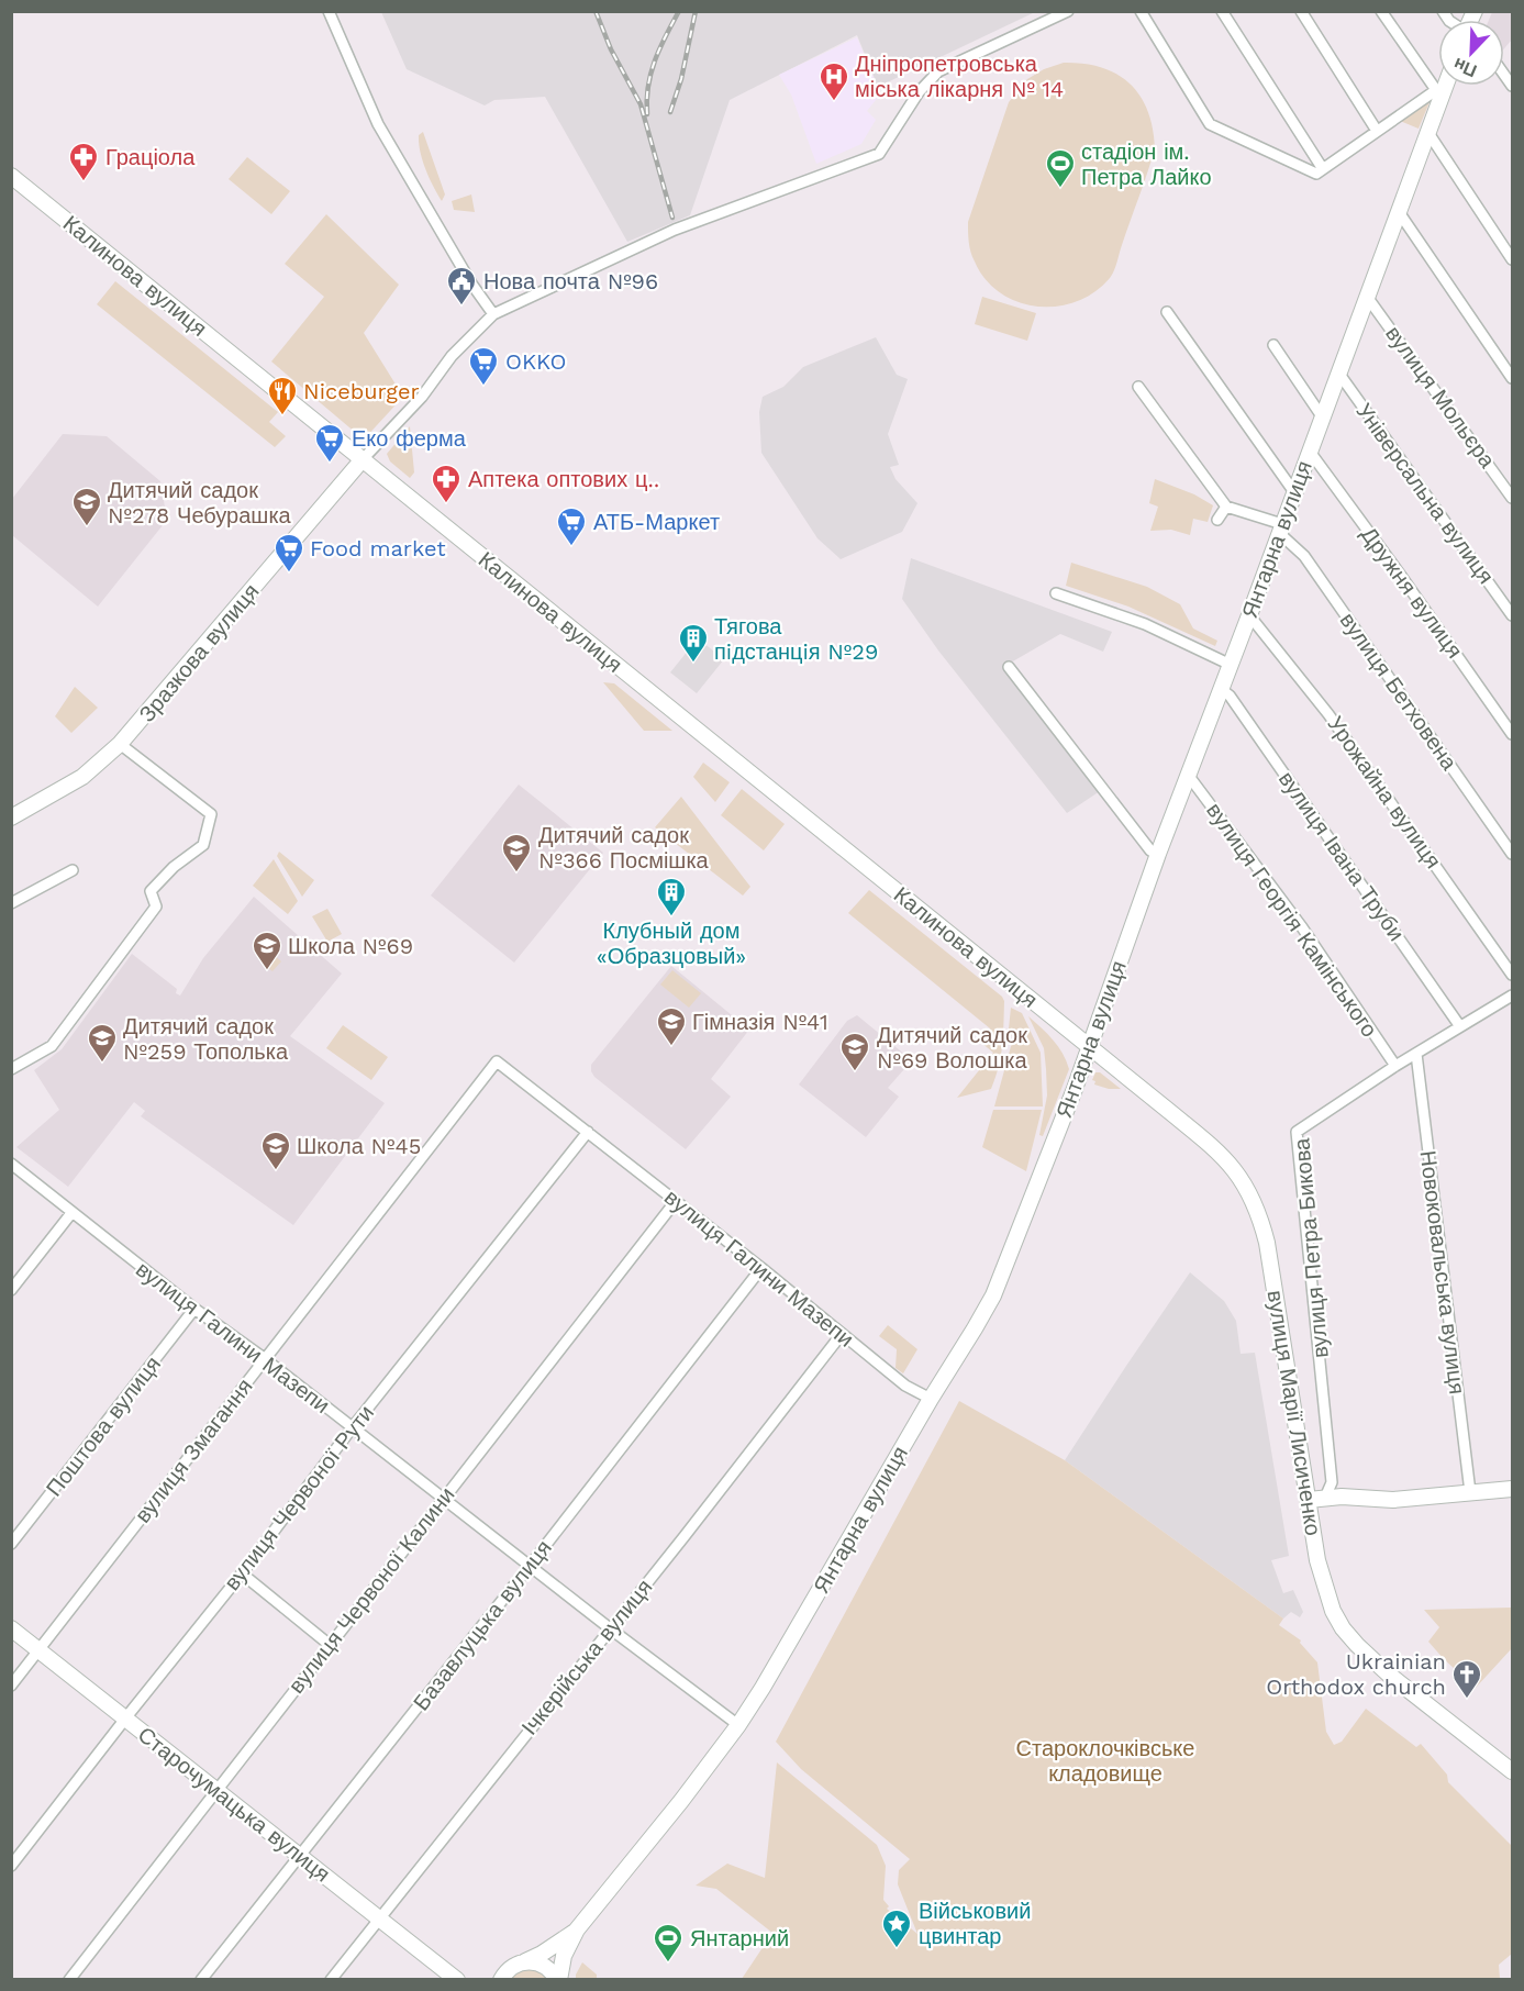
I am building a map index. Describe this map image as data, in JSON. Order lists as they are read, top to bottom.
{
  "streets": {
    "main road": [
      "Калинова вулиця",
      "Янтарна вулиця",
      "Зразкова вулиця",
      "вулиця Марії Лисиченко",
      "Старочумацька вулиця"
    ],
    "street": [
      "вулиця Мольєра",
      "Універсальна вулиця",
      "Дружня вулиця",
      "вулиця Бетховена",
      "Урожайна вулиця",
      "вулиця Івана Труби",
      "вулиця Георгія Камінського",
      "вулиця Петра Бикова",
      "вулиця Галини Мазепи",
      "Новоковальська вулиця",
      "Поштова вулиця",
      "вулиця Змагання",
      "вулиця Червоної Рути",
      "вулиця Червоної Калини",
      "Базавлуцька вулиця",
      "Ічкерійська вулиця"
    ]
  },
  "crossings": [
    ["Калинова вулиця", "Янтарна вулиця"],
    ["Калинова вулиця", "Зразкова вулиця"],
    ["Калинова вулиця", "вулиця Марії Лисиченко"],
    ["вулиця Мольєра", "Янтарна вулиця"],
    ["Універсальна вулиця", "Янтарна вулиця"],
    ["Янтарна вулиця", "Дружня вулиця"],
    ["Янтарна вулиця", "вулиця Бетховена"],
    ["Янтарна вулиця", "Урожайна вулиця"],
    ["Янтарна вулиця", "вулиця Івана Труби"],
    ["Янтарна вулиця", "вулиця Георгія Камінського"],
    ["Янтарна вулиця", "вулиця Галини Мазепи"],
    ["Янтарна вулиця", "вулиця Марії Лисиченко"],
    ["вулиця Івана Труби", "вулиця Петра Бикова"],
    ["вулиця Георгія Камінського", "вулиця Петра Бикова"],
    ["вулиця Петра Бикова", "Новоковальська вулиця"],
    ["вулиця Галини Мазепи", "Поштова вулиця"],
    ["вулиця Галини Мазепи", "вулиця Змагання"],
    ["вулиця Галини Мазепи", "вулиця Червоної Рути"],
    ["вулиця Галини Мазепи", "вулиця Червоної Калини"],
    ["вулиця Галини Мазепи", "Базавлуцька вулиця"],
    ["вулиця Галини Мазепи", "Ічкерійська вулиця"],
    ["вулиця Змагання", "Старочумацька вулиця"],
    ["вулиця Червоної Рути", "Старочумацька вулиця"],
    ["вулиця Червоної Калини", "Старочумацька вулиця"],
    ["Базавлуцька вулиця", "Старочумацька вулиця"],
    ["Ічкерійська вулиця", "Старочумацька вулиця"]
  ],
  "parks": ["Староклочківське кладовище"],
  "places": {
    "hospital": ["Дніпропетровська міська лікарня № 14"],
    "pharmacy": ["Граціола", "Аптека оптових ц‥"],
    "sports": ["стадіон ім. Петра Лайко", "Янтарний"],
    "public building": ["Нова почта №96"],
    "supermarket": [
      "OKKO",
      "Еко ферма",
      "АТБ-Маркет",
      "Food market"
    ],
    "restaurant": ["Niceburger"],
    "school or university": [
      "Дитячий садок №278 Чебурашка",
      "Дитячий садок №366 Посмішка",
      "Школа №69",
      "Гімназія №41",
      "Дитячий садок №259 Тополька",
      "Дитячий садок №69 Волошка",
      "Школа №45"
    ],
    "building": ["Тягова пiдстанцiя №29", "Клубный дом «Образцовый»"],
    "church": ["Ukrainian Orthodox church"],
    "place": ["Військовий цвинтар"]
  },
  "north": "bottom left"
}
